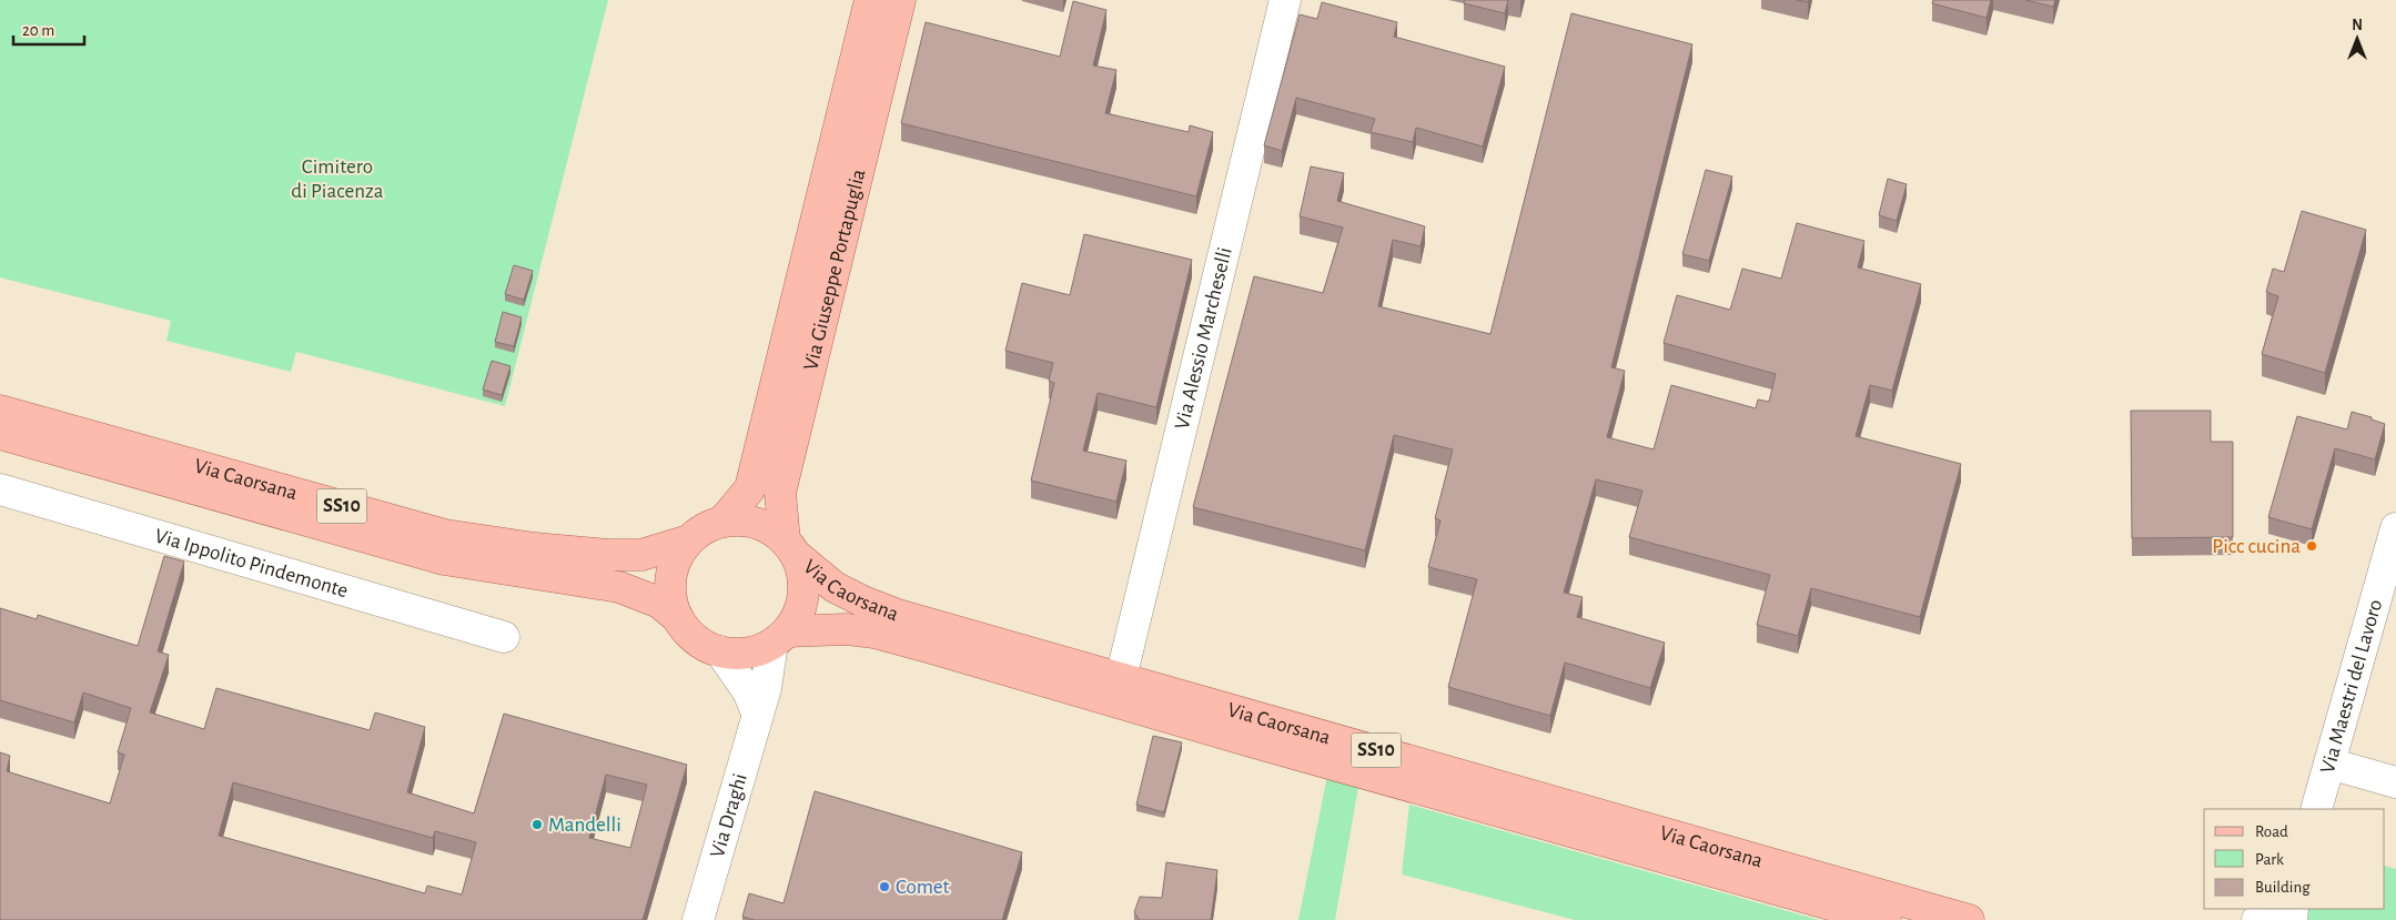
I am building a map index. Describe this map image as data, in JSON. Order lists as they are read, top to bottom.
{
  "streets": {
    "main road": ["Via Giuseppe Portapuglia", "Via Caorsana", "SS10"],
    "street": [
      "Via Alessio Marcheselli",
      "Via Ippolito Pindemonte",
      "Via Maestri del Lavoro",
      "Via Draghi"
    ]
  },
  "crossings": [
    ["Via Giuseppe Portapuglia", "Via Caorsana"],
    ["Via Giuseppe Portapuglia", "SS10"],
    ["Via Giuseppe Portapuglia", "Via Draghi"],
    ["Via Alessio Marcheselli", "Via Caorsana"],
    ["Via Caorsana", "SS10"],
    ["Via Caorsana", "Via Draghi"],
    ["SS10", "Via Draghi"]
  ],
  "parks": ["Cimitero di Piacenza"],
  "places": ["Picc cucina", "Mandelli", "Comet"],
  "legend": ["Road", "Park", "Building"],
  "scale_bar": "20 m",
  "north": "top"
}
